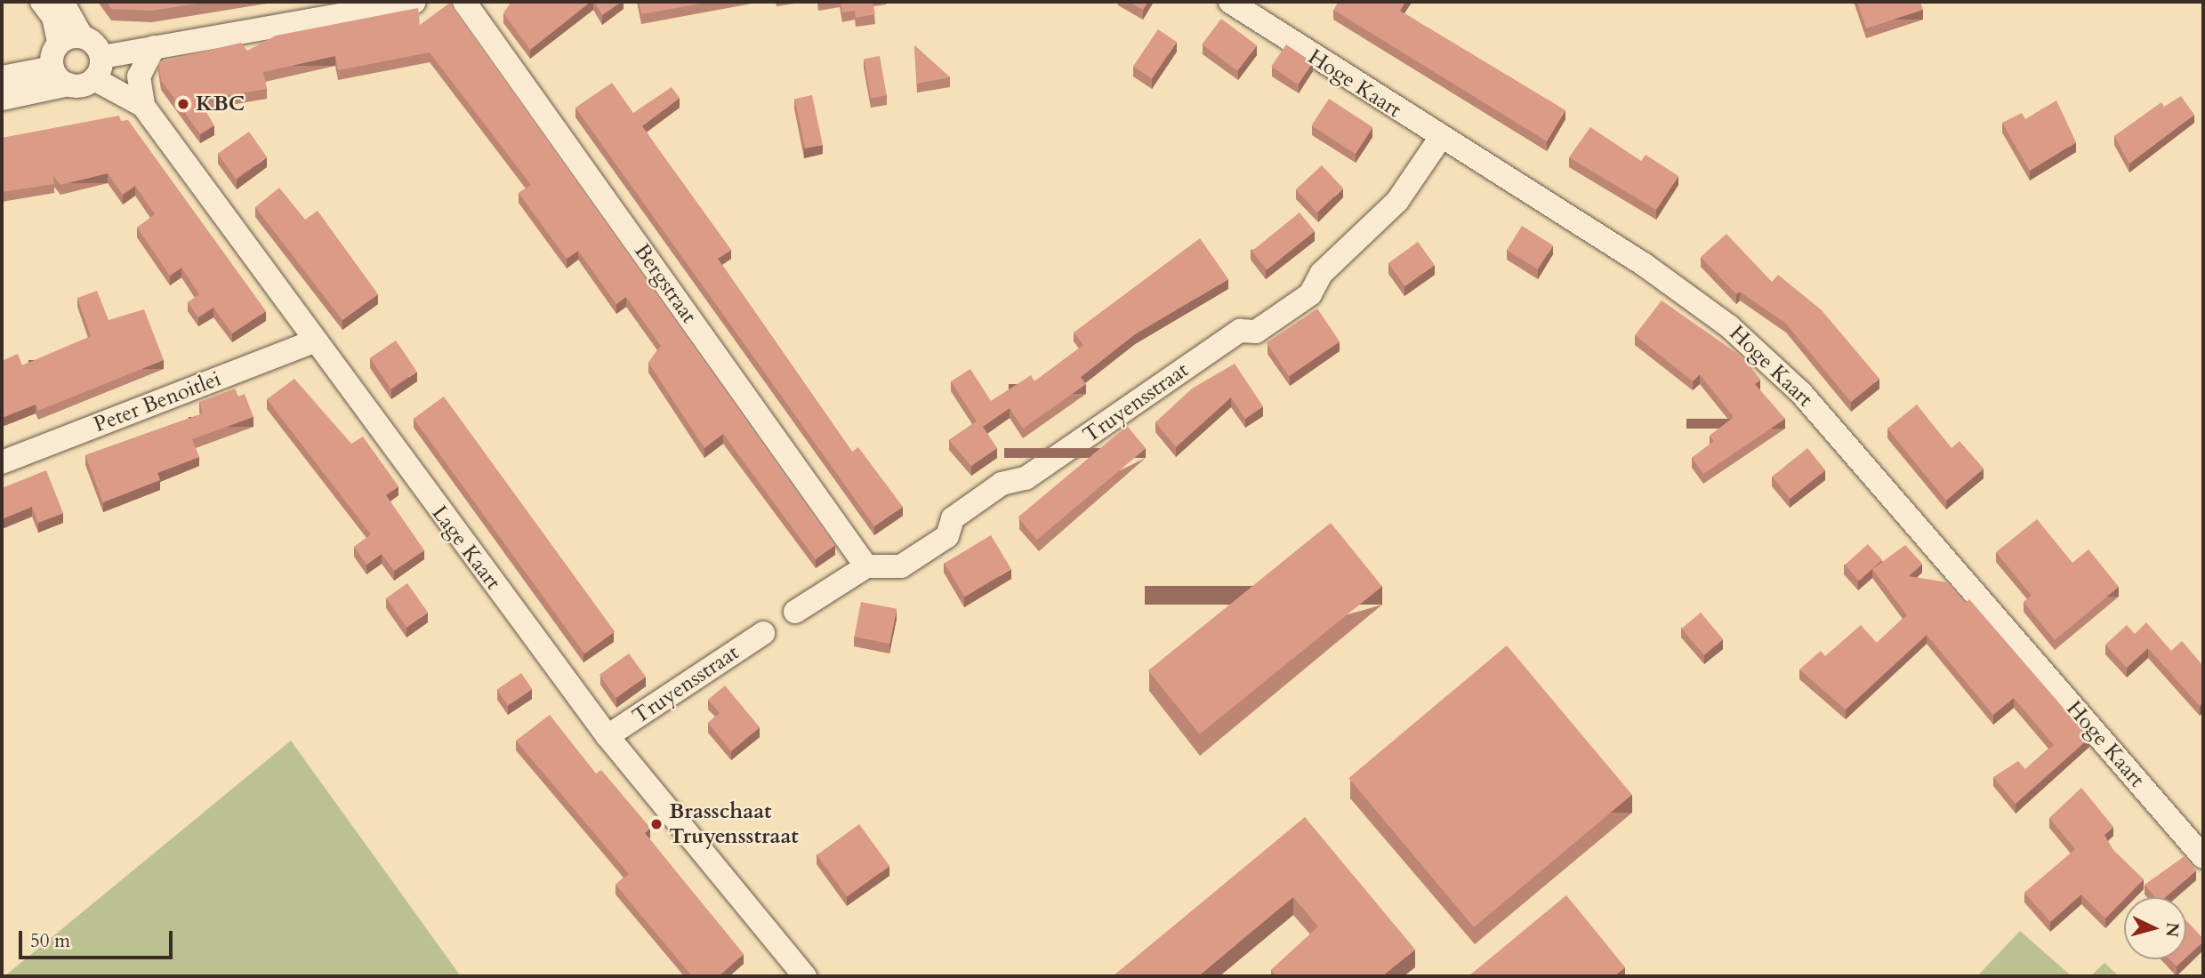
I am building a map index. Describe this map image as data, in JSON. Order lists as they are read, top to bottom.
{
  "streets": {
    "street": [
      "Hoge Kaart",
      "Bergstraat",
      "Peter Benoitlei",
      "Truyensstraat",
      "Lage Kaart"
    ]
  },
  "crossings": [
    ["Hoge Kaart", "Truyensstraat"],
    ["Bergstraat", "Truyensstraat"],
    ["Peter Benoitlei", "Lage Kaart"],
    ["Truyensstraat", "Lage Kaart"]
  ],
  "places": ["KBC", "Brasschaat Truyensstraat"],
  "scale_bar": "50 m",
  "north": "right"
}
